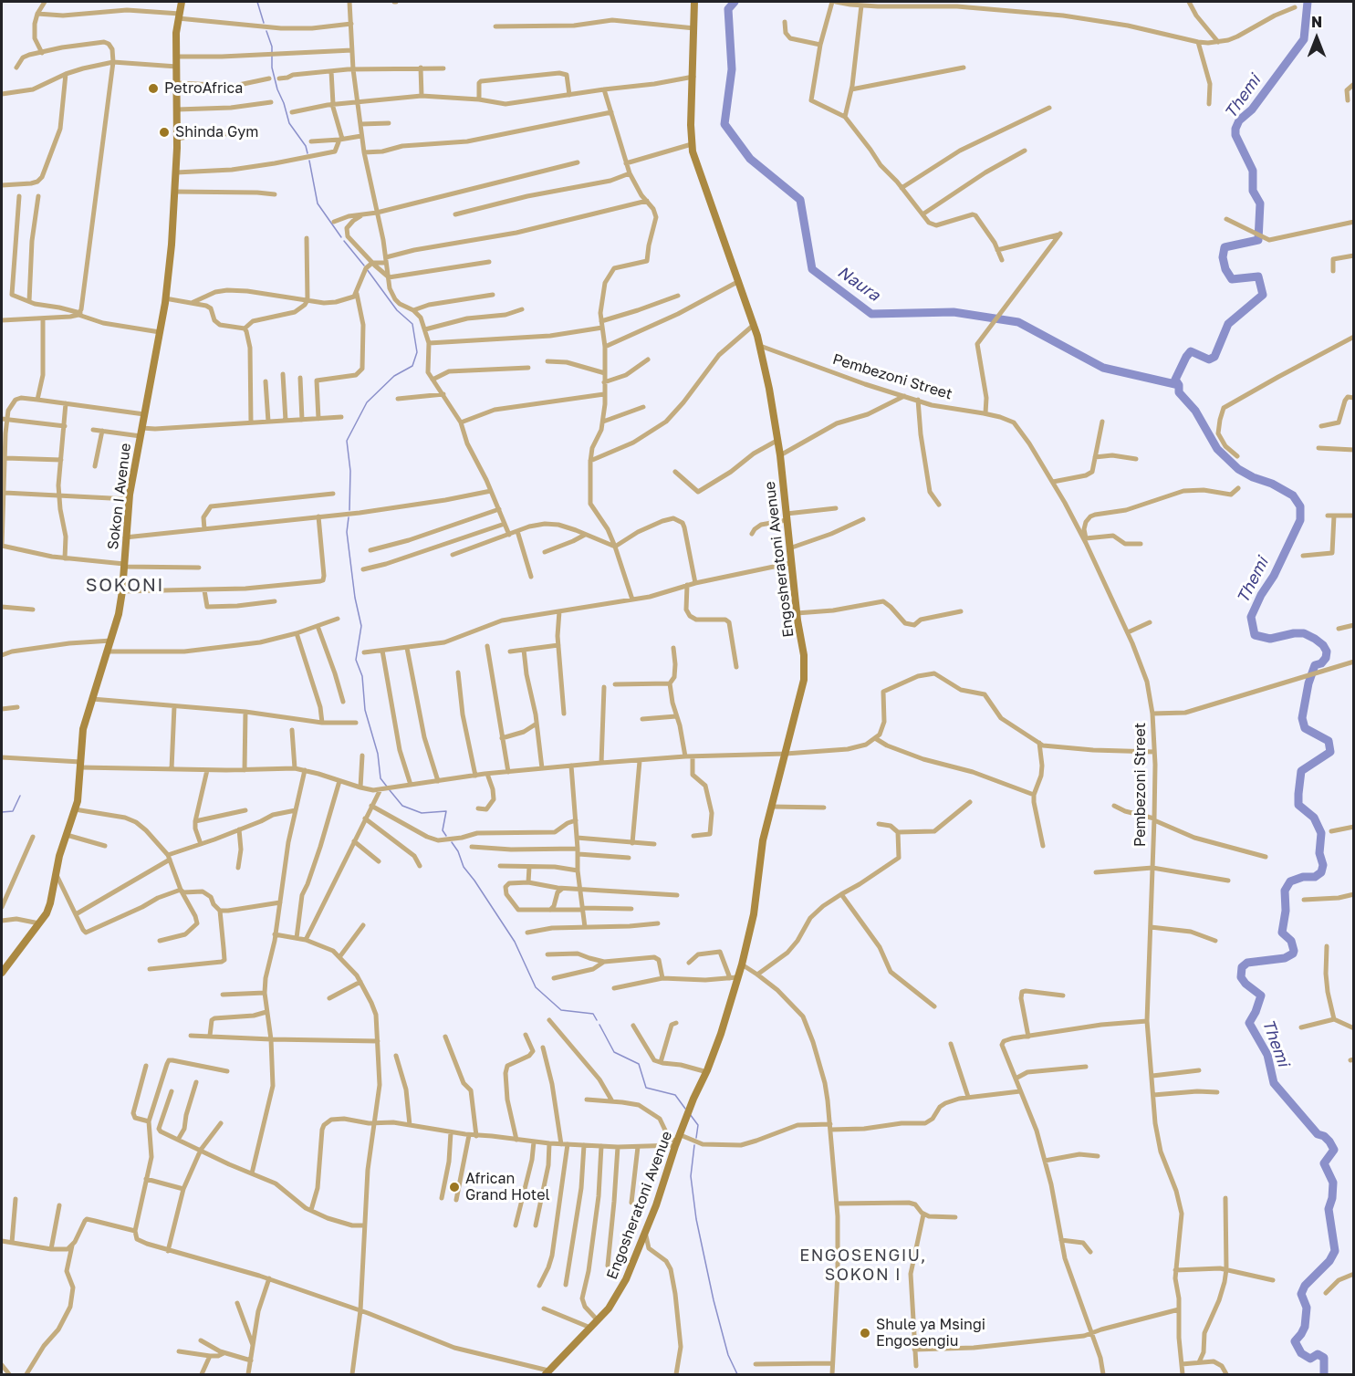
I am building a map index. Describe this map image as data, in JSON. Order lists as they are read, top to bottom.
{
  "streets": {
    "street": ["Pembezoni Street", "Sokon I Avenue", "Engosheratoni Avenue"]
  },
  "crossings": [
    ["Pembezoni Street", "Engosheratoni Avenue"]
  ],
  "districts": ["SOKONI", "ENGOSENGIU, SOKON I"],
  "water": ["Themi", "Naura"],
  "places": [
    "PetroAfrica",
    "Shinda Gym",
    "African Grand Hotel",
    "Shule ya Msingi Engosengiu"
  ],
  "north": "top"
}
